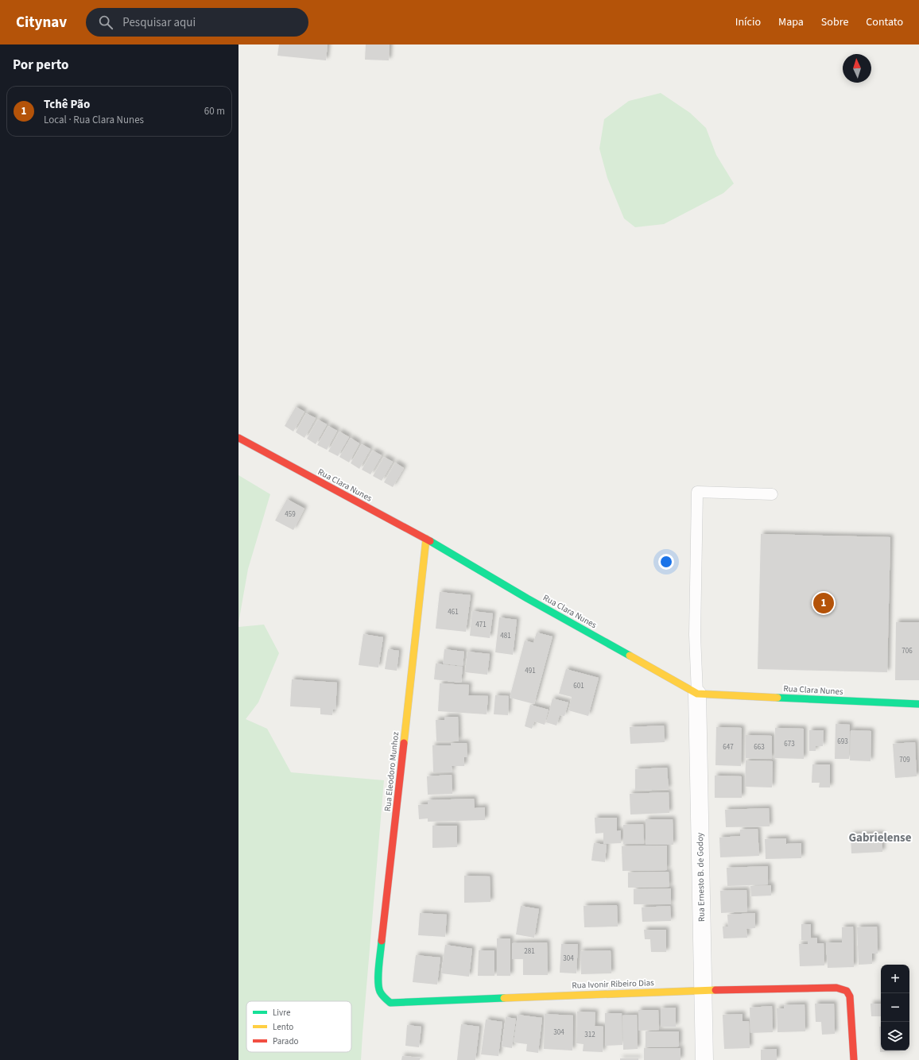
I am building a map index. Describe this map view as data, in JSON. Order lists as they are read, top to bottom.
{
  "streets": {
    "street": [
      "Rua Clara Nunes",
      "Rua Eleodoro Munhoz",
      "Rua Ernesto B. de Godoy",
      "Rua Ivonir Ribeiro Dias"
    ]
  },
  "crossings": [
    ["Rua Clara Nunes", "Rua Eleodoro Munhoz"],
    ["Rua Clara Nunes", "Rua Ernesto B. de Godoy"],
    ["Rua Eleodoro Munhoz", "Rua Ivonir Ribeiro Dias"],
    ["Rua Ernesto B. de Godoy", "Rua Ivonir Ribeiro Dias"]
  ],
  "districts": ["Gabrielense"],
  "house_numbers": [
    "459",
    "461",
    "471",
    "481",
    "706",
    "491",
    "601",
    "693",
    "673",
    "647",
    "663",
    "709",
    "281",
    "304",
    "304",
    "312"
  ],
  "legend": ["Livre", "Lento", "Parado"],
  "north": "top",
  "page": {
    "header": "Citynav",
    "search": "Pesquisar aqui",
    "nav": [
      "Início",
      "Mapa",
      "Sobre",
      "Contato"
    ],
    "heading": "Por perto",
    "list": [
      {
        "mark": "1",
        "name": "Tchê Pão",
        "note": "Local · Rua Clara Nunes",
        "value": "60 m"
      }
    ],
    "pins": "1",
    "map_buttons": ["+", "−"]
  }
}
